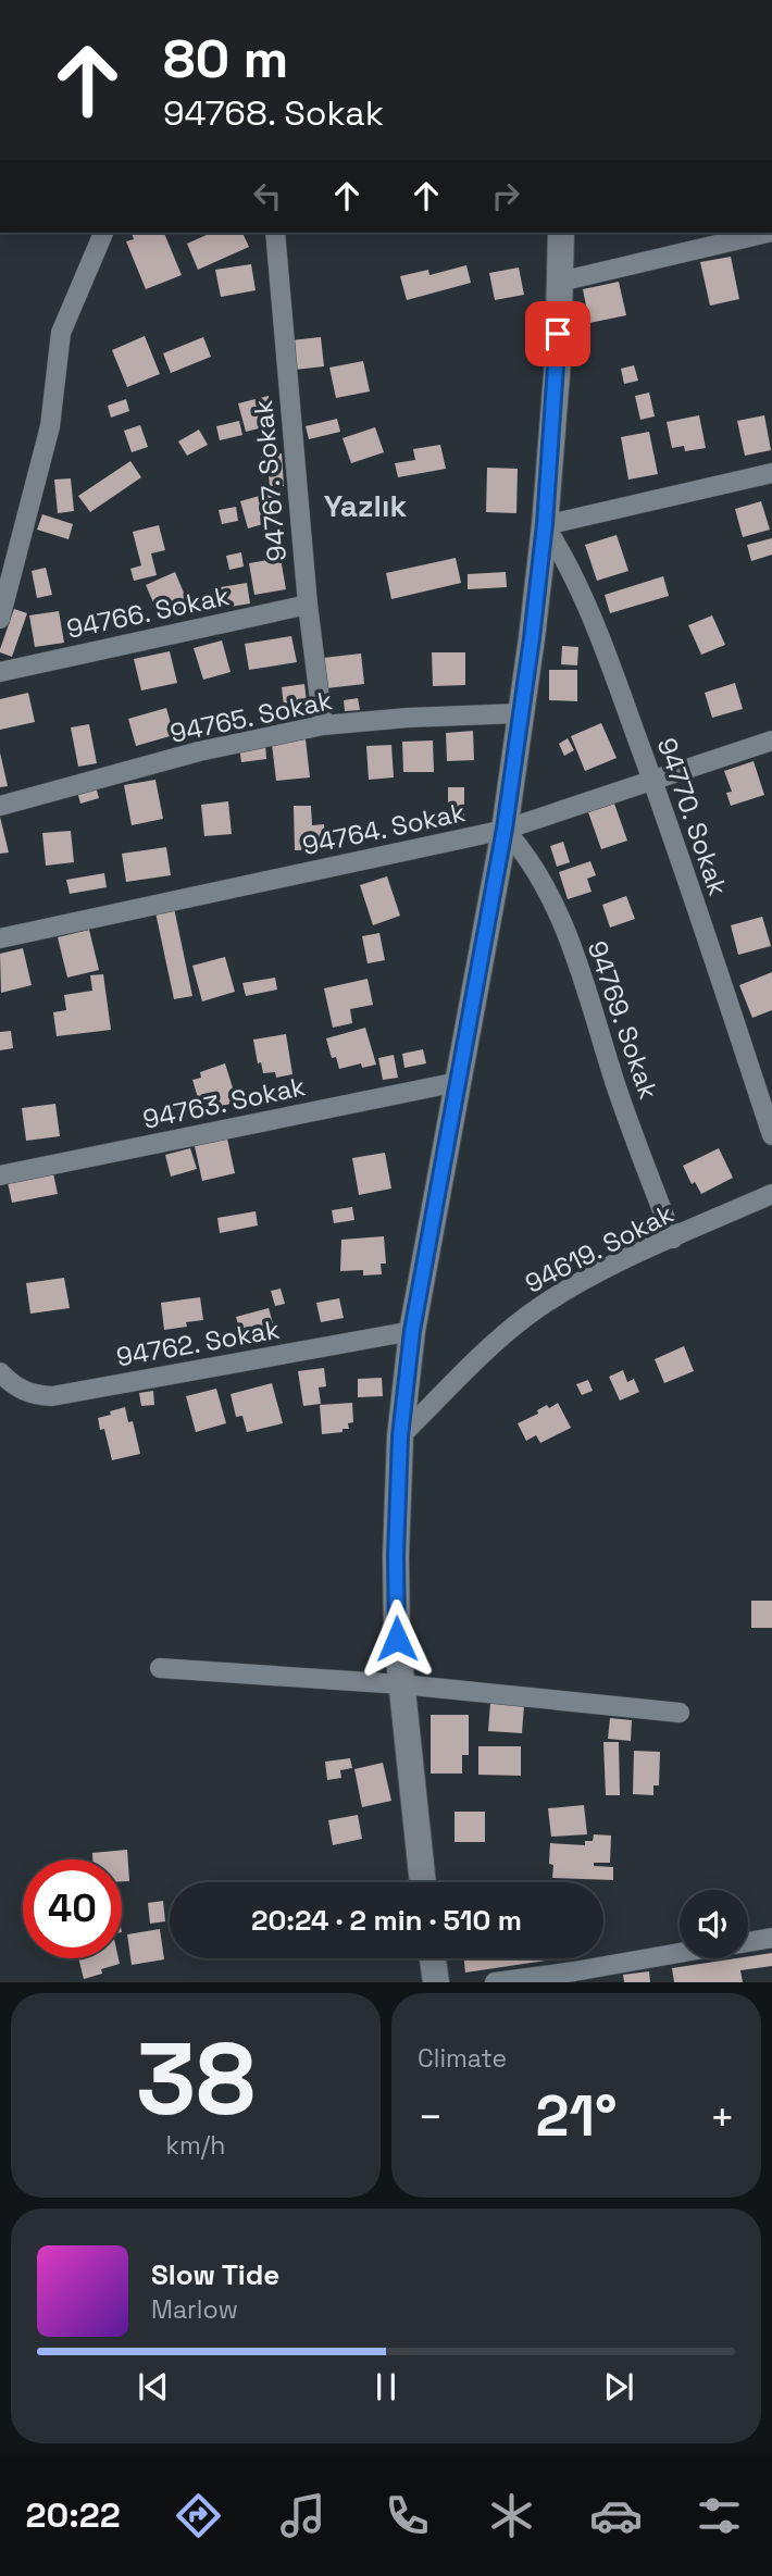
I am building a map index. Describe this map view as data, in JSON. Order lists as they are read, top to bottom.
{
  "streets": {
    "street": [
      "94767. Sokak",
      "94766. Sokak",
      "94765. Sokak",
      "94770. Sokak",
      "94764. Sokak",
      "94769. Sokak",
      "94763. Sokak",
      "94619. Sokak",
      "94762. Sokak"
    ]
  },
  "crossings": [
    ["94767. Sokak", "94766. Sokak"],
    ["94767. Sokak", "94765. Sokak"],
    ["94770. Sokak", "94764. Sokak"],
    ["94764. Sokak", "94769. Sokak"],
    ["94769. Sokak", "94619. Sokak"]
  ],
  "districts": ["Yazlık"],
  "page": {
    "turn": ["80 m", "94768. Sokak"],
    "limit": "40",
    "trip": "20:24 · 2 min · 510 m",
    "tile": [
      ["38", "km/h"],
      "Climate"
    ],
    "heat": ["−", "21°", "+"],
    "song": ["Slow Tide", "Marlow"],
    "tabs": "20:22"
  }
}
